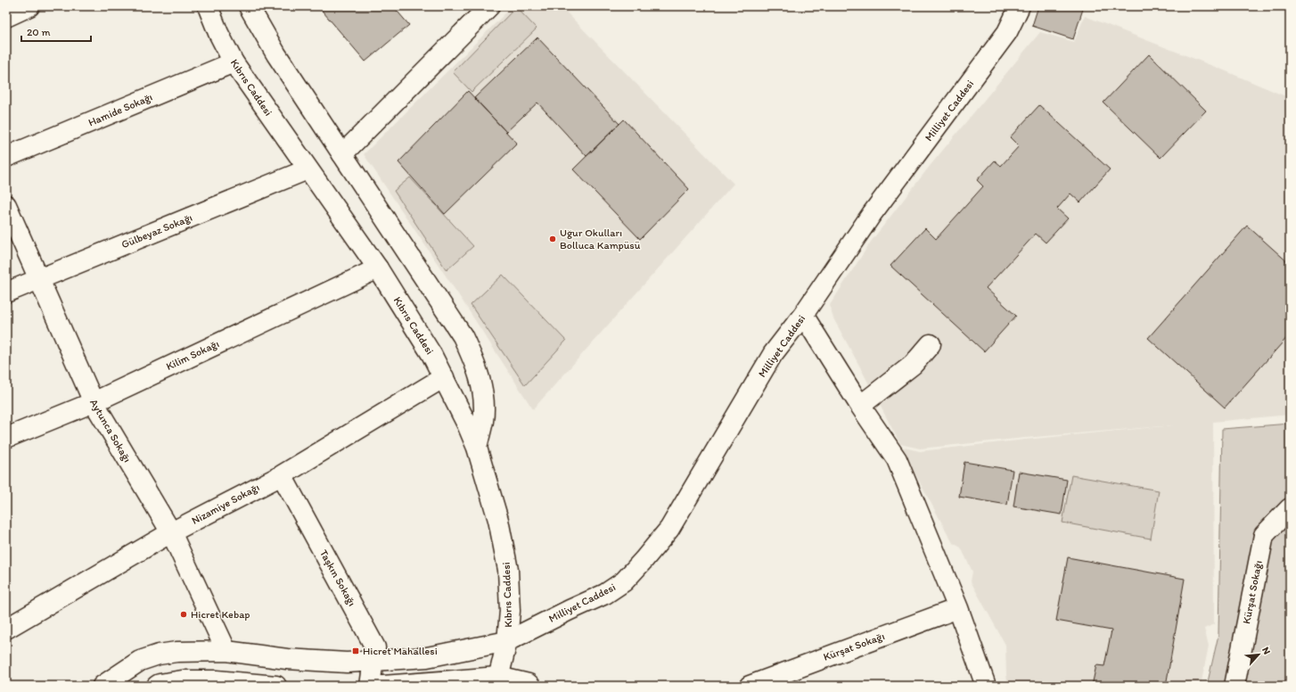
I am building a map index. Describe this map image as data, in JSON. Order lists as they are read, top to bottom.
{
  "streets": {
    "street": [
      "Kıbrıs Caddesi",
      "Hamide Sokağı",
      "Milliyet Caddesi",
      "Gülbeyaz Sokağı",
      "Kilim Sokağı",
      "Aytunca Sokağı",
      "Nizamiye Sokağı",
      "Taşkın Sokağı",
      "Kürşat Sokağı"
    ]
  },
  "crossings": [
    ["Kıbrıs Caddesi", "Hamide Sokağı"],
    ["Kıbrıs Caddesi", "Milliyet Caddesi"],
    ["Kıbrıs Caddesi", "Gülbeyaz Sokağı"],
    ["Kıbrıs Caddesi", "Kilim Sokağı"],
    ["Kıbrıs Caddesi", "Nizamiye Sokağı"],
    ["Milliyet Caddesi", "Aytunca Sokağı"],
    ["Milliyet Caddesi", "Taşkın Sokağı"],
    ["Gülbeyaz Sokağı", "Aytunca Sokağı"],
    ["Kilim Sokağı", "Aytunca Sokağı"],
    ["Aytunca Sokağı", "Nizamiye Sokağı"],
    ["Nizamiye Sokağı", "Taşkın Sokağı"]
  ],
  "places": {
    "other": ["Uğur Okulları Bolluca Kampüsü", "Hicret Kebap"],
    "transit": ["Hicret Mahallesi"]
  },
  "scale_bar": "20 m",
  "north": "top right"
}
